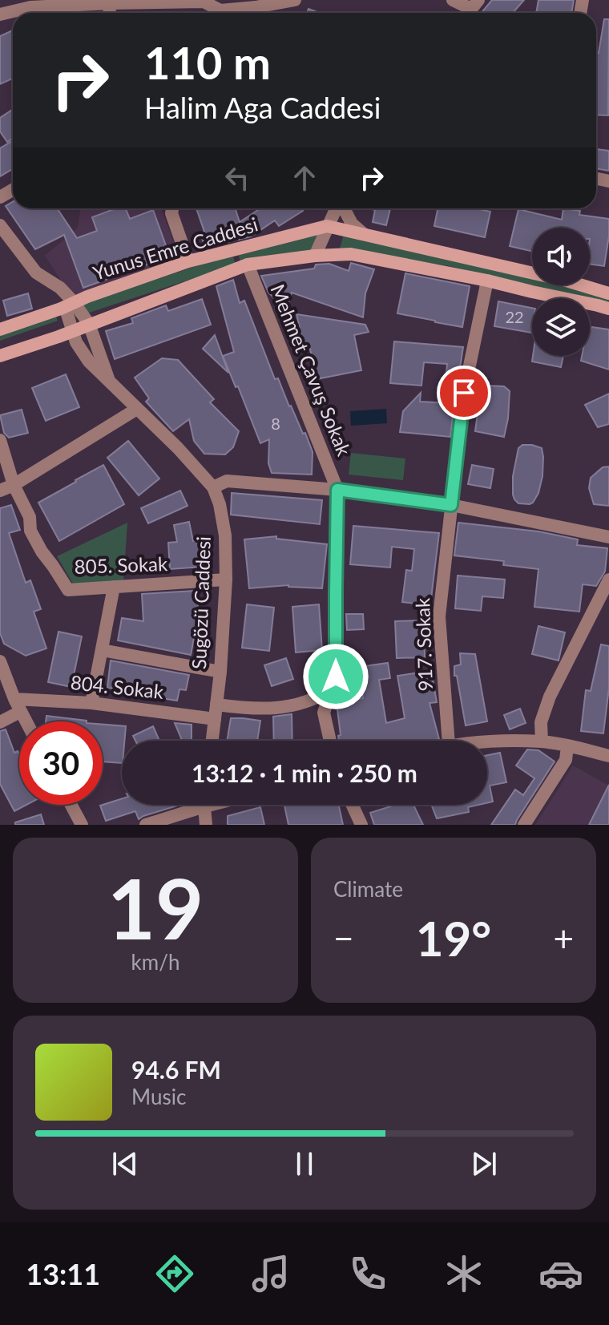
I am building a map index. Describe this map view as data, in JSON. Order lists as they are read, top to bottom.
{
  "streets": {
    "main road": ["Yunus Emre Caddesi"],
    "street": [
      "Mehmet Çavuş Sokak",
      "805. Sokak",
      "Sugözü Caddesi",
      "917. Sokak",
      "804. Sokak"
    ]
  },
  "crossings": [
    ["Yunus Emre Caddesi", "Mehmet Çavuş Sokak"],
    ["Yunus Emre Caddesi", "Sugözü Caddesi"],
    ["Yunus Emre Caddesi", "917. Sokak"],
    ["805. Sokak", "Sugözü Caddesi"],
    ["Sugözü Caddesi", "804. Sokak"]
  ],
  "house_numbers": ["22", "8"],
  "page": {
    "turn": ["110 m", "Halim Aga Caddesi"],
    "limit": "30",
    "trip": "13:12 · 1 min · 250 m",
    "tile": [
      ["19", "km/h"],
      "Climate"
    ],
    "heat": ["−", "19°", "+"],
    "song": ["94.6 FM", "Music"],
    "tabs": "13:11"
  }
}
